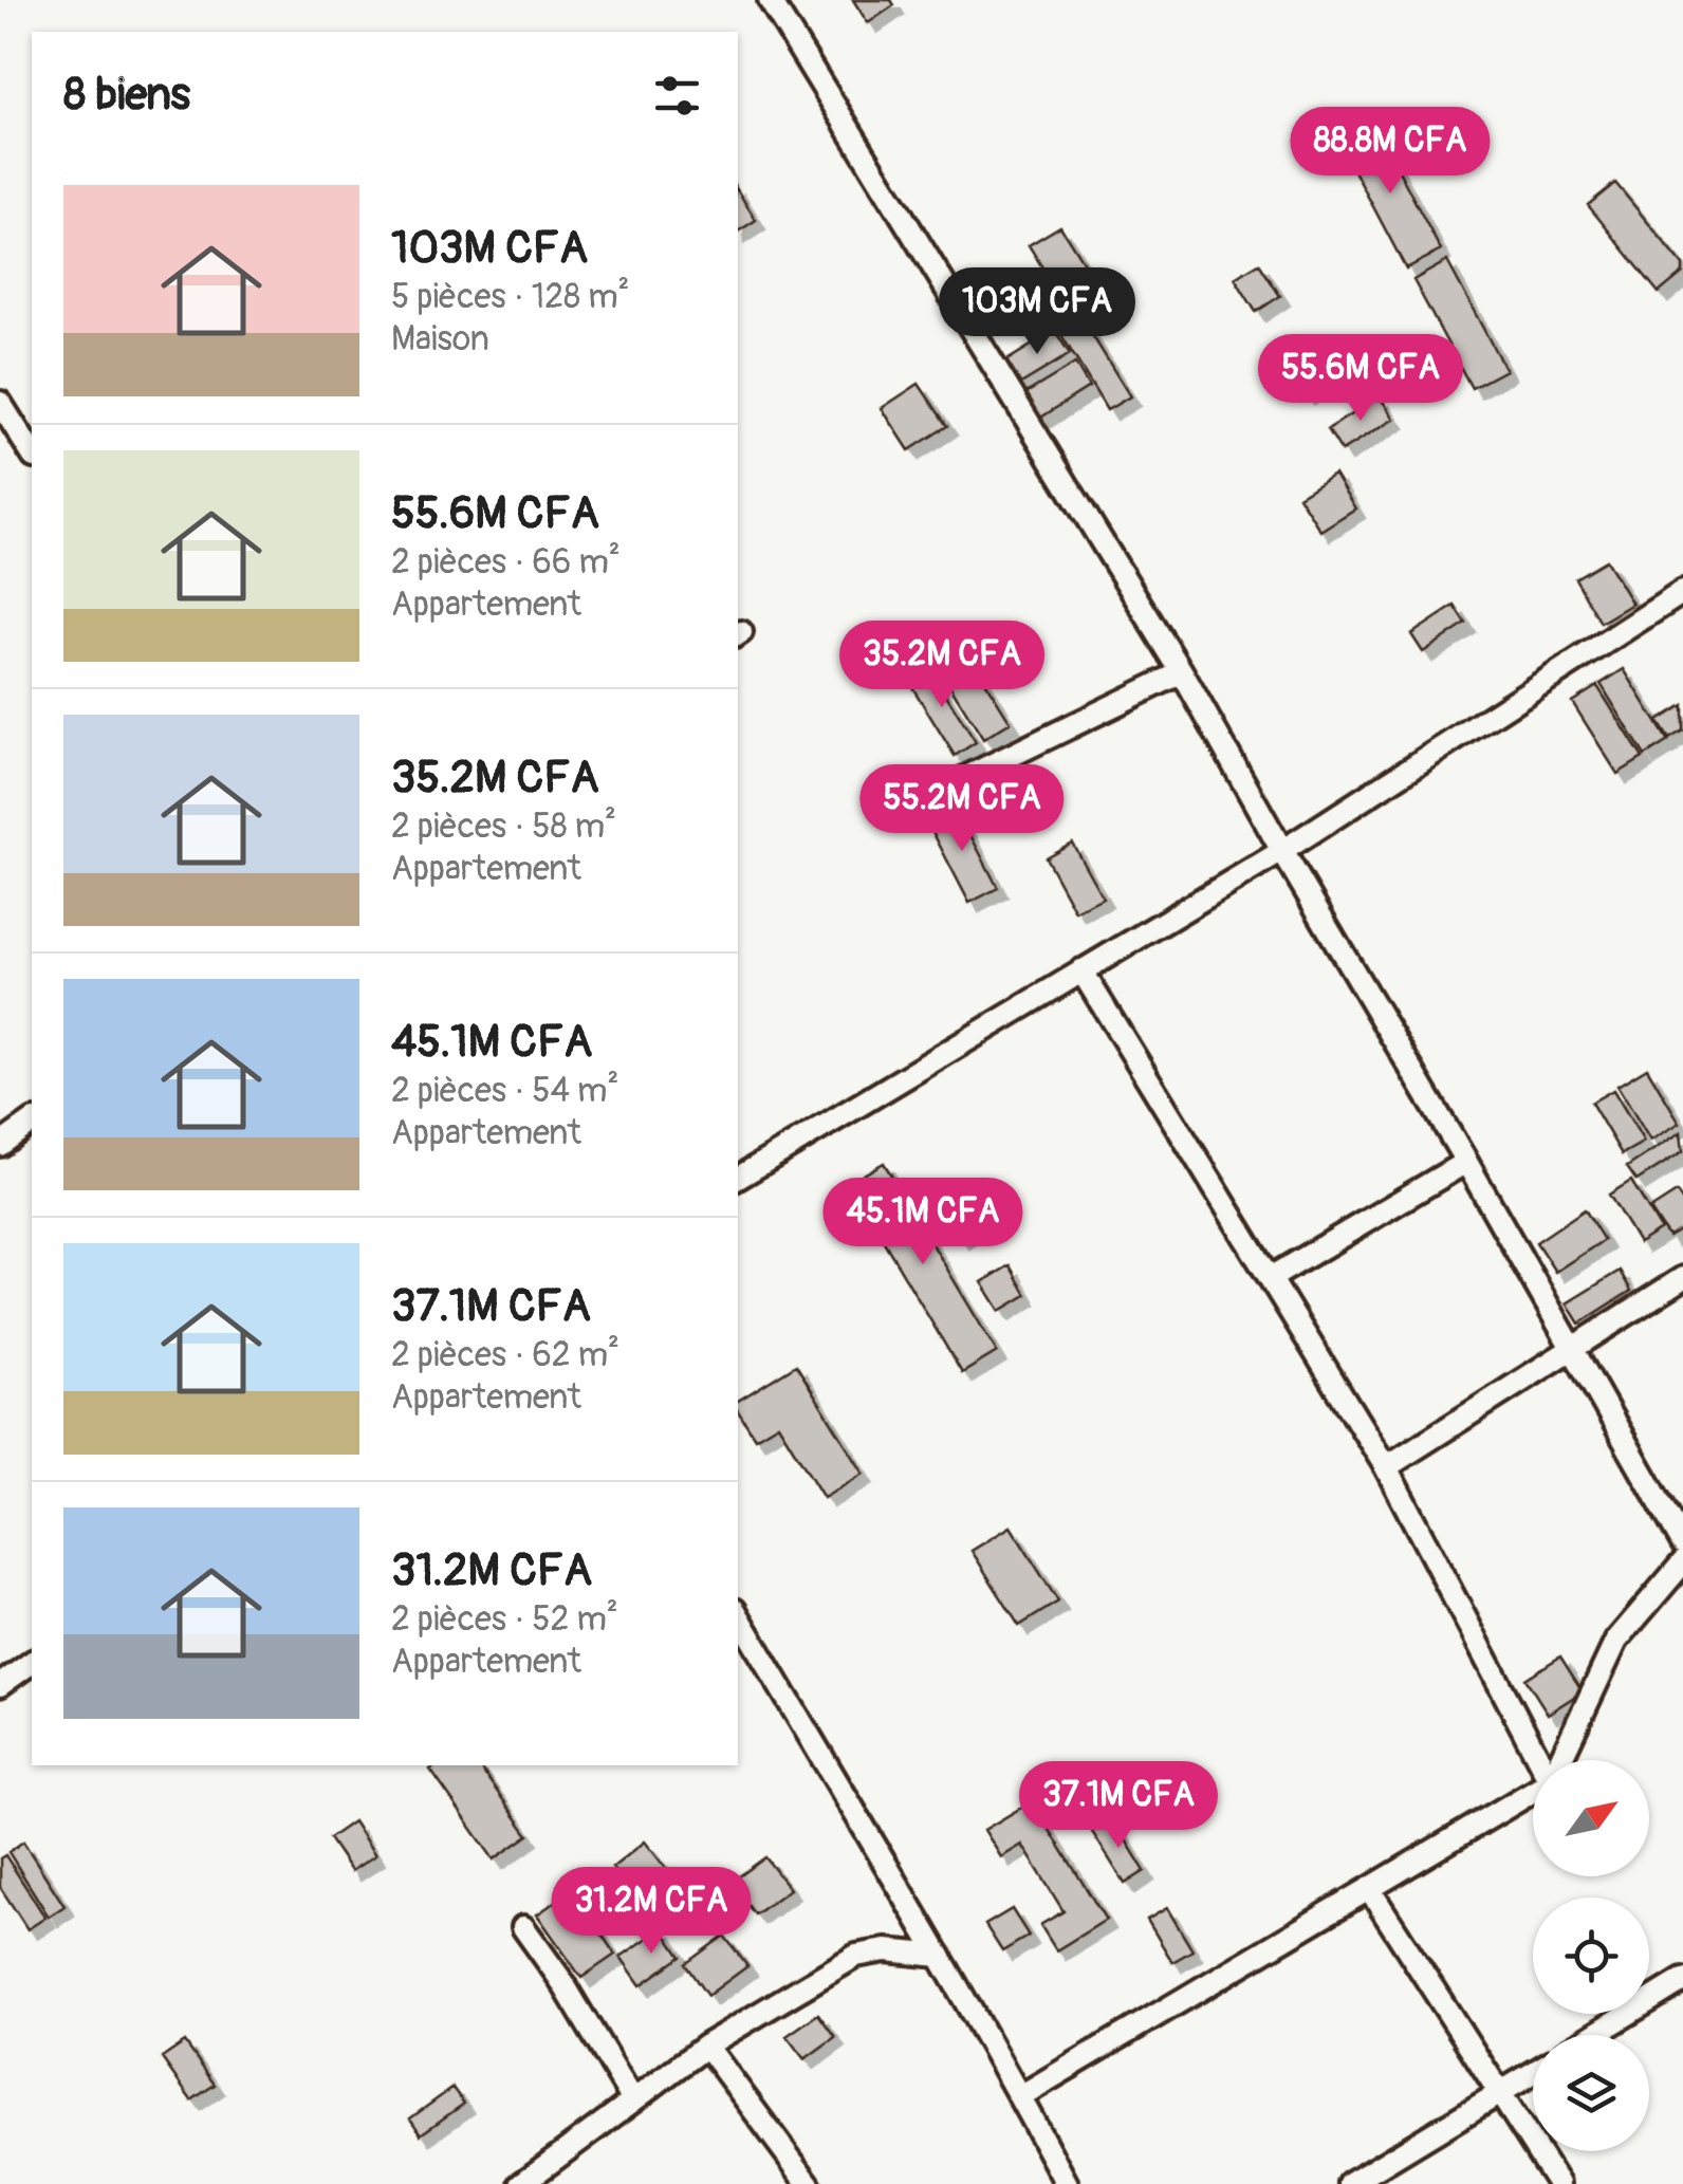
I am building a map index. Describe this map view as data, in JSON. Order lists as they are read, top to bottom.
{
  "north": "top right",
  "page": {
    "heading": "8 biens",
    "price": [
      "88.8M CFA",
      "103M CFA",
      "55.6M CFA",
      "35.2M CFA",
      "55.2M CFA",
      "45.1M CFA",
      "37.1M CFA",
      "31.2M CFA"
    ],
    "list": [
      {
        "name": "103M CFA",
        "note": "5 pièces · 128 m² · Maison"
      },
      {
        "name": "55.6M CFA",
        "note": "2 pièces · 66 m² · Appartement"
      },
      {
        "name": "35.2M CFA",
        "note": "2 pièces · 58 m² · Appartement"
      },
      {
        "name": "45.1M CFA",
        "note": "2 pièces · 54 m² · Appartement"
      },
      {
        "name": "37.1M CFA",
        "note": "2 pièces · 62 m² · Appartement"
      },
      {
        "name": "31.2M CFA",
        "note": "2 pièces · 52 m² · Appartement"
      }
    ]
  }
}
